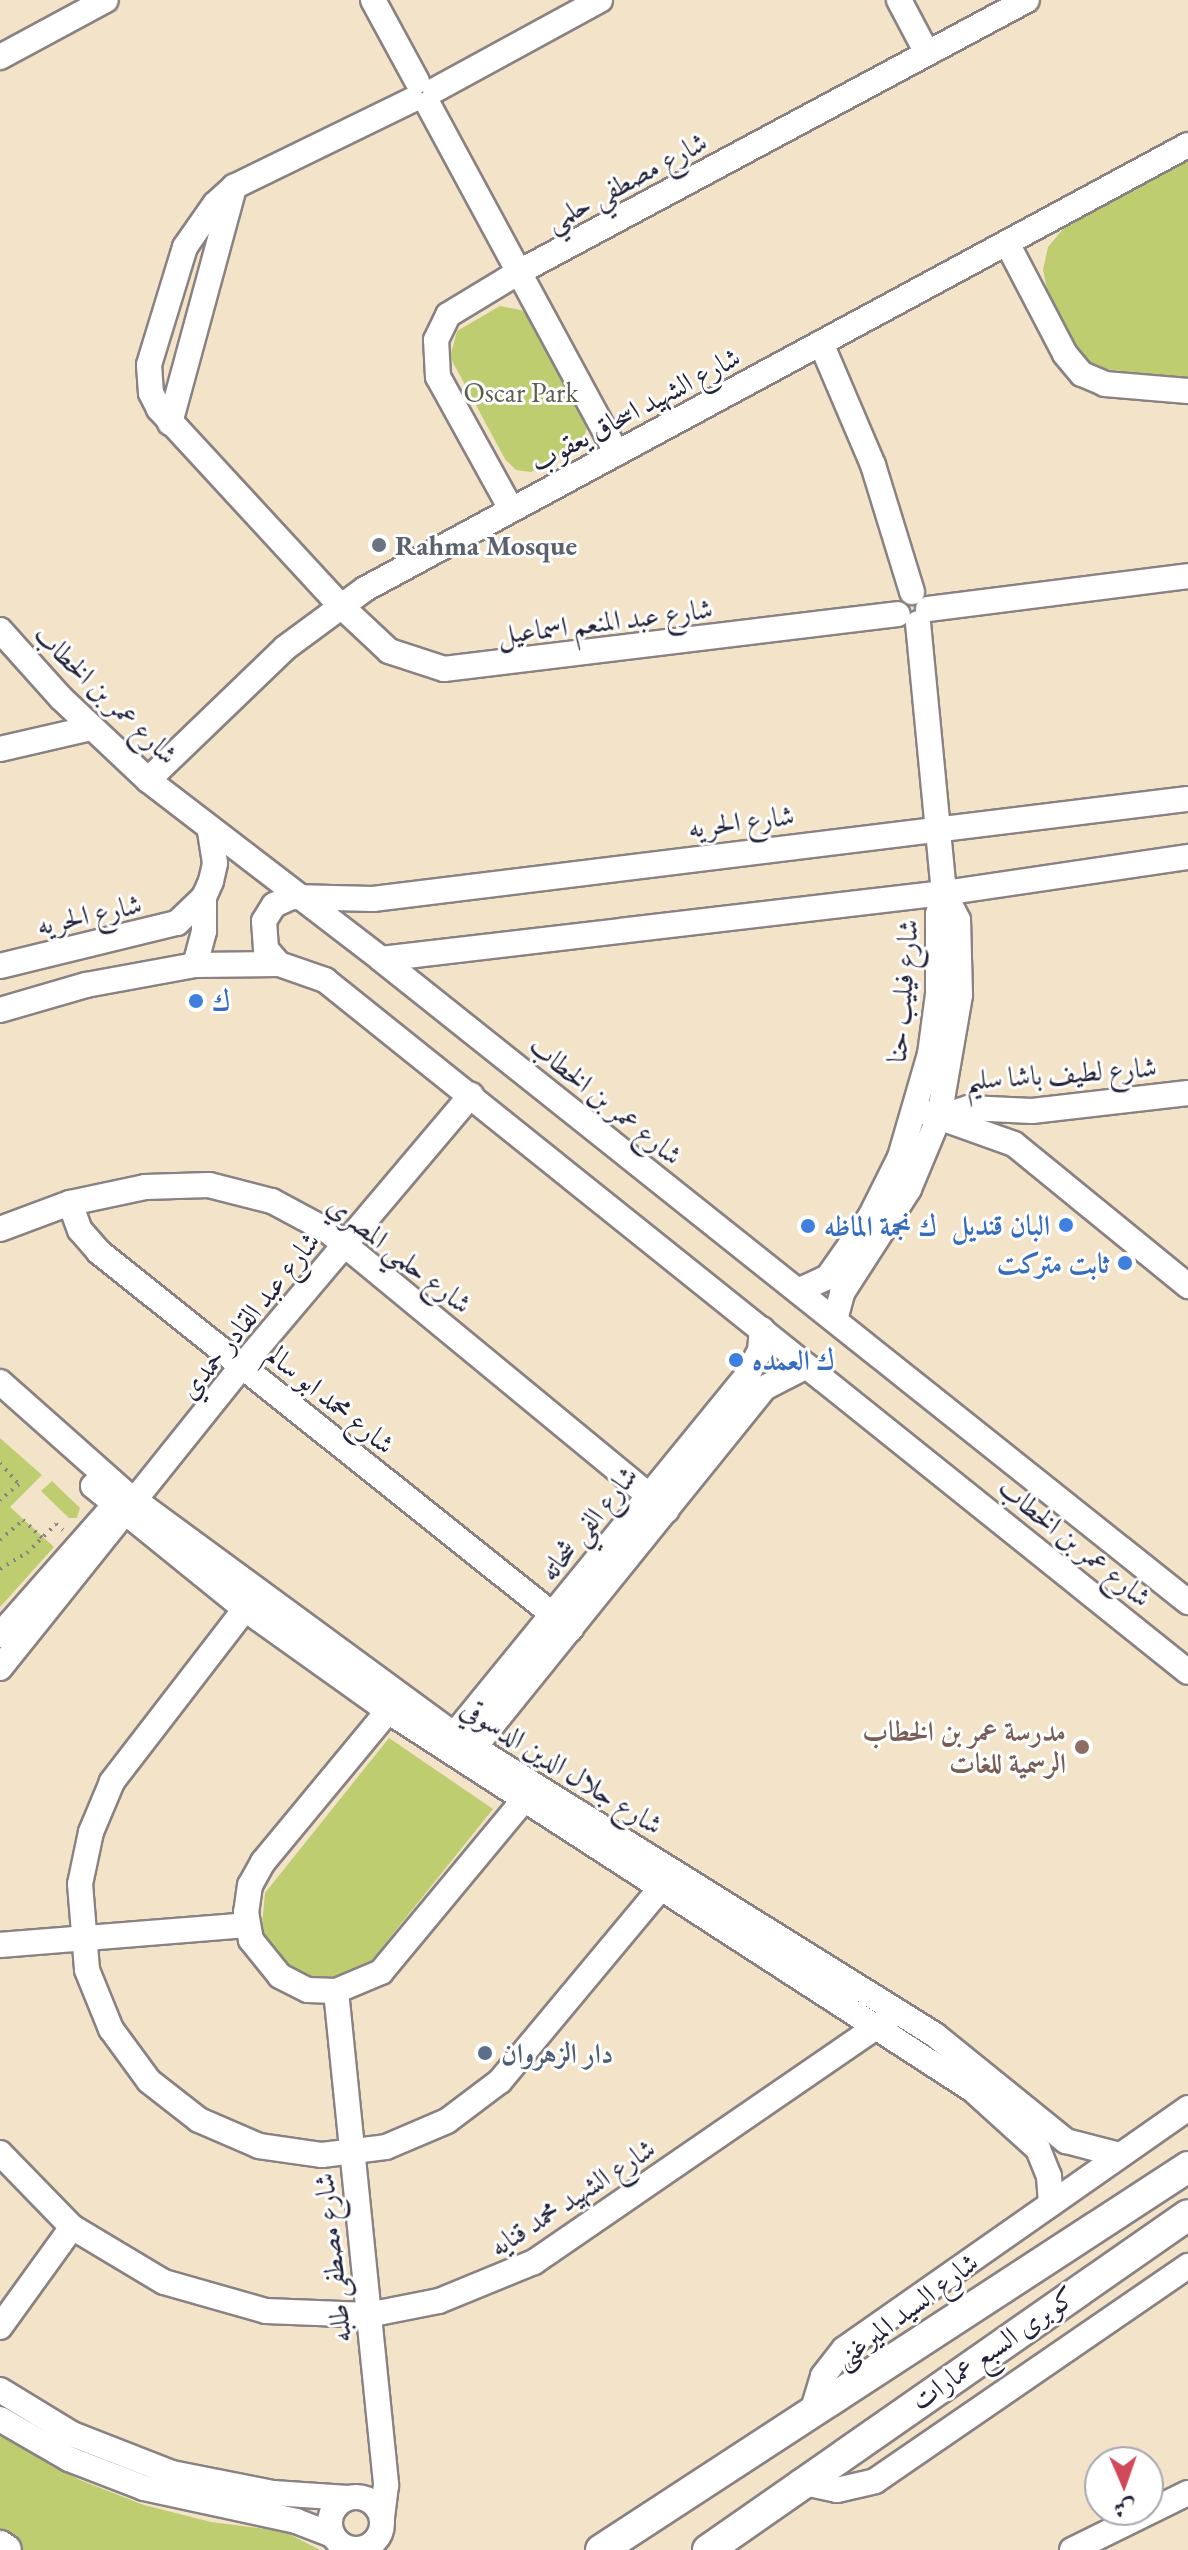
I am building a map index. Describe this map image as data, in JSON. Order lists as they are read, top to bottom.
{
  "streets": {
    "main road": ["كوبرى السبع عمارات"],
    "street": [
      "شارع مصطفي حلمي",
      "شارع الشهيد اسحاق يعقوب",
      "شارع عبد المنعم اسماعيل",
      "شارع عمر بن الخطاب",
      "شارع الحريه",
      "شارع فيليب حنا",
      "شارع لطيف باشا سليم",
      "شارع حلمي المصري",
      "شارع عبد القادر حمدي",
      "شارع محمد ابو سالم",
      "شارع الفي شحاته",
      "شارع جلال الدين الدسوقي",
      "شارع الشهيد محمد قنايه",
      "شارع مصطفى طلبه",
      "شارع السيد الميرغنى"
    ]
  },
  "crossings": [
    ["شارع مصطفي حلمي", "شارع الشهيد اسحاق يعقوب"],
    ["شارع الشهيد اسحاق يعقوب", "شارع عبد المنعم اسماعيل"],
    ["شارع الشهيد اسحاق يعقوب", "شارع عمر بن الخطاب"],
    ["شارع الشهيد اسحاق يعقوب", "شارع فيليب حنا"],
    ["شارع عبد المنعم اسماعيل", "شارع فيليب حنا"],
    ["شارع عمر بن الخطاب", "شارع الحريه"],
    ["شارع عمر بن الخطاب", "شارع فيليب حنا"],
    ["شارع عمر بن الخطاب", "شارع عبد القادر حمدي"],
    ["شارع عمر بن الخطاب", "شارع الفي شحاته"],
    ["شارع الحريه", "شارع فيليب حنا"],
    ["شارع فيليب حنا", "شارع لطيف باشا سليم"],
    ["شارع حلمي المصري", "شارع عبد القادر حمدي"],
    ["شارع حلمي المصري", "شارع محمد ابو سالم"],
    ["شارع حلمي المصري", "شارع الفي شحاته"],
    ["شارع عبد القادر حمدي", "شارع محمد ابو سالم"],
    ["شارع عبد القادر حمدي", "شارع جلال الدين الدسوقي"],
    ["شارع محمد ابو سالم", "شارع الفي شحاته"],
    ["شارع الفي شحاته", "شارع جلال الدين الدسوقي"],
    ["شارع جلال الدين الدسوقي", "شارع الشهيد محمد قنايه"],
    ["شارع جلال الدين الدسوقي", "شارع السيد الميرغنى"],
    ["شارع الشهيد محمد قنايه", "شارع مصطفى طلبه"],
    ["شارع السيد الميرغنى", "كوبرى السبع عمارات"]
  ],
  "parks": ["Oscar Park"],
  "places": [
    "Rahma Mosque",
    "ك",
    "البان قنديل",
    "ك نجمة الماظه",
    "ثابت متركت",
    "ك العمده",
    "مدرسة عمر بن الخطاب الرسمية للغات",
    "دار الزهروان"
  ],
  "north": "bottom"
}
